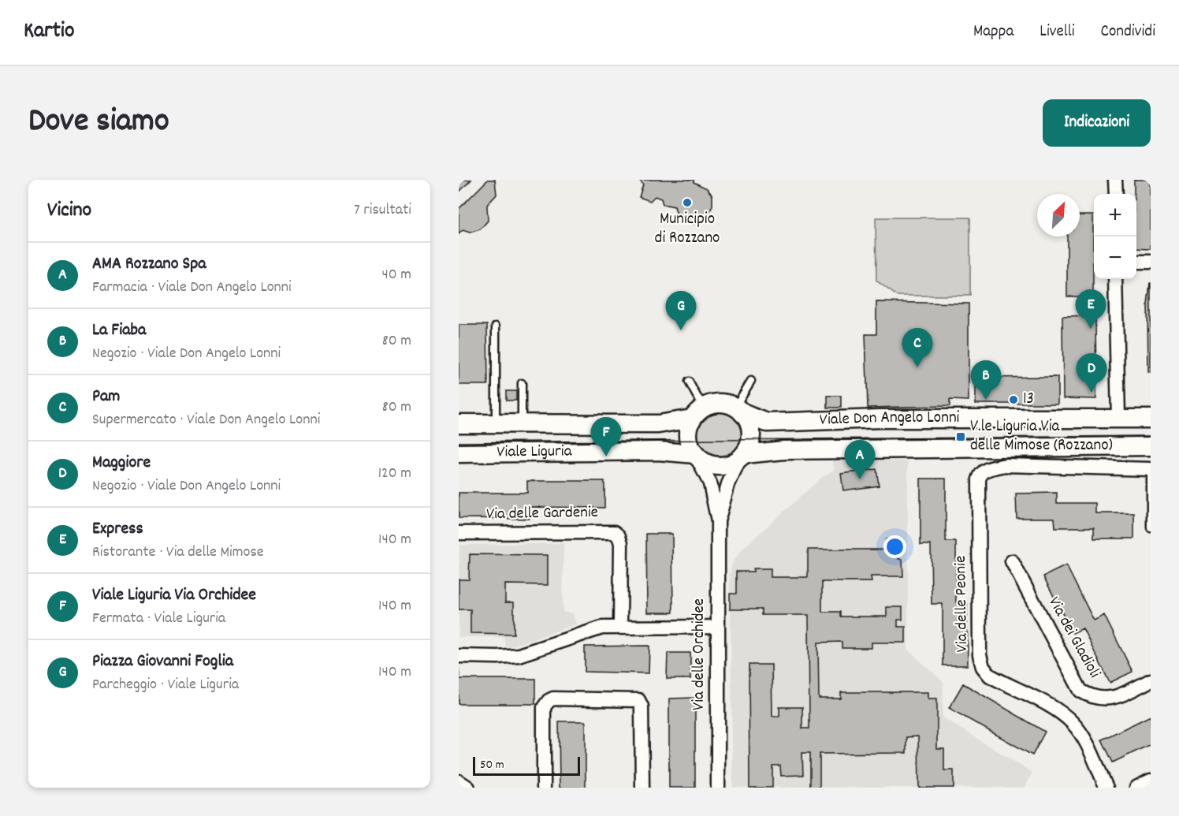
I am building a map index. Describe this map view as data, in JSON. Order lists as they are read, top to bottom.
{
  "streets": {
    "main road": ["Viale Don Angelo Lonni", "Viale Liguria"],
    "street": [
      "Via delle Gardenie",
      "Via delle Peonie",
      "Via dei Gladioli",
      "Via delle Orchidee"
    ]
  },
  "crossings": [
    ["Viale Don Angelo Lonni", "Viale Liguria"],
    ["Viale Don Angelo Lonni", "Via delle Orchidee"],
    ["Viale Liguria", "Via delle Orchidee"]
  ],
  "places": {
    "other": ["Municipio di Rozzano", "13"],
    "transit": ["V.le Liguria Via delle Mimose (Rozzano)"]
  },
  "scale_bar": "50 m",
  "north": "top right",
  "page": {
    "header": "Kartio",
    "nav": ["Mappa", "Livelli", "Condividi"],
    "title": "Dove siamo",
    "buttons": "Indicazioni",
    "heading": ["Vicino", "7 risultati"],
    "map_buttons": ["+", "−"],
    "list": [
      {
        "mark": "A",
        "name": "AMA Rozzano Spa",
        "note": "Farmacia · Viale Don Angelo Lonni",
        "value": "40 m"
      },
      {
        "mark": "B",
        "name": "La Fiaba",
        "note": "Negozio · Viale Don Angelo Lonni",
        "value": "80 m"
      },
      {
        "mark": "C",
        "name": "Pam",
        "note": "Supermercato · Viale Don Angelo Lonni",
        "value": "80 m"
      },
      {
        "mark": "D",
        "name": "Maggiore",
        "note": "Negozio · Viale Don Angelo Lonni",
        "value": "120 m"
      },
      {
        "mark": "E",
        "name": "Express",
        "note": "Ristorante · Via delle Mimose",
        "value": "140 m"
      },
      {
        "mark": "F",
        "name": "Viale Liguria Via Orchidee",
        "note": "Fermata · Viale Liguria",
        "value": "140 m"
      },
      {
        "mark": "G",
        "name": "Piazza Giovanni Foglia",
        "note": "Parcheggio · Viale Liguria",
        "value": "140 m"
      }
    ],
    "pins": [
      "E",
      "G",
      "C",
      "D",
      "B",
      "F",
      "A"
    ],
    "scale": "50 m"
  }
}
